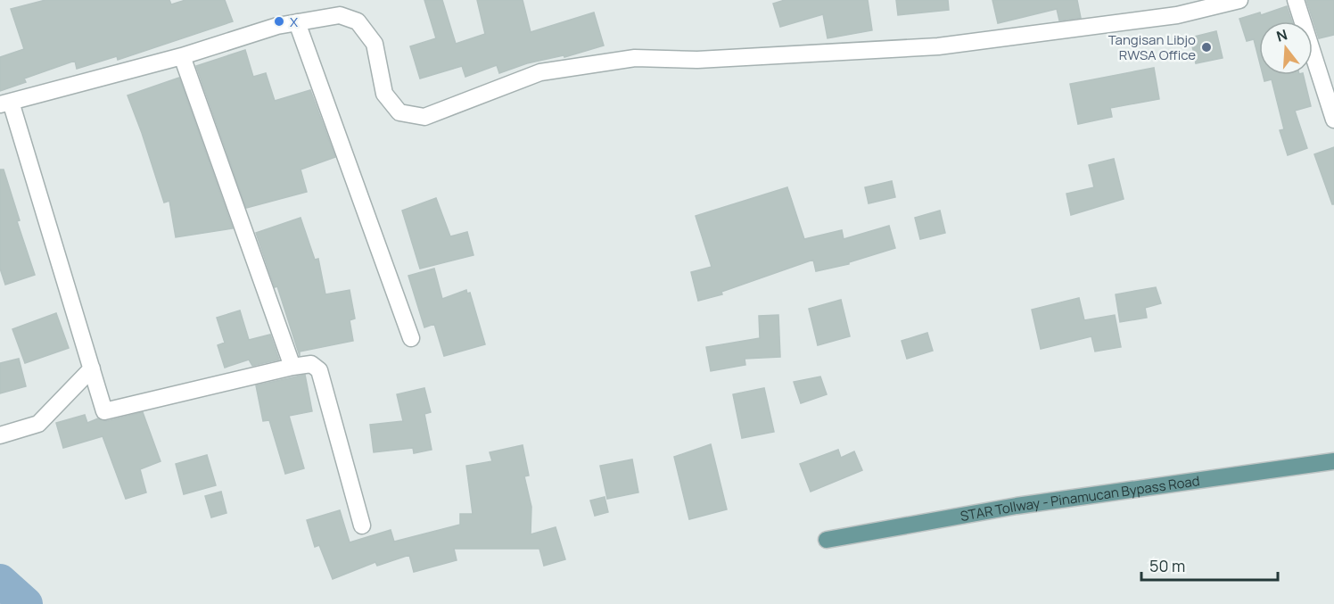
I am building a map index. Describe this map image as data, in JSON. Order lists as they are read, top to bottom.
{
  "streets": {
    "main road": ["STAR Tollway - Pinamucan Bypass Road"]
  },
  "places": ["X", "Tangisan Libjo RWSA Office"],
  "scale_bar": "50 m",
  "north": "top"
}
